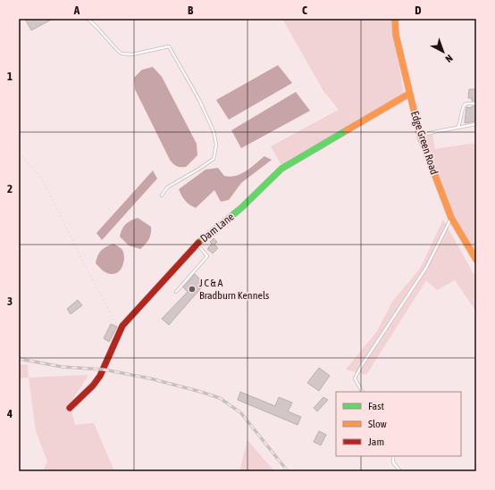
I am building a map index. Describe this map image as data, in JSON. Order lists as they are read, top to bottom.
{
  "streets": {
    "street": ["Edge Green Road", "Dam Lane"]
  },
  "crossings": [
    ["Edge Green Road", "Dam Lane"]
  ],
  "places": ["J C & A Bradburn Kennels"],
  "legend": ["Fast", "Slow", "Jam"],
  "north": "bottom right",
  "grid": {
    "columns": [
      "A",
      "B",
      "C",
      "D"
    ],
    "rows": [
      "1",
      "2",
      "3",
      "4"
    ]
  }
}
